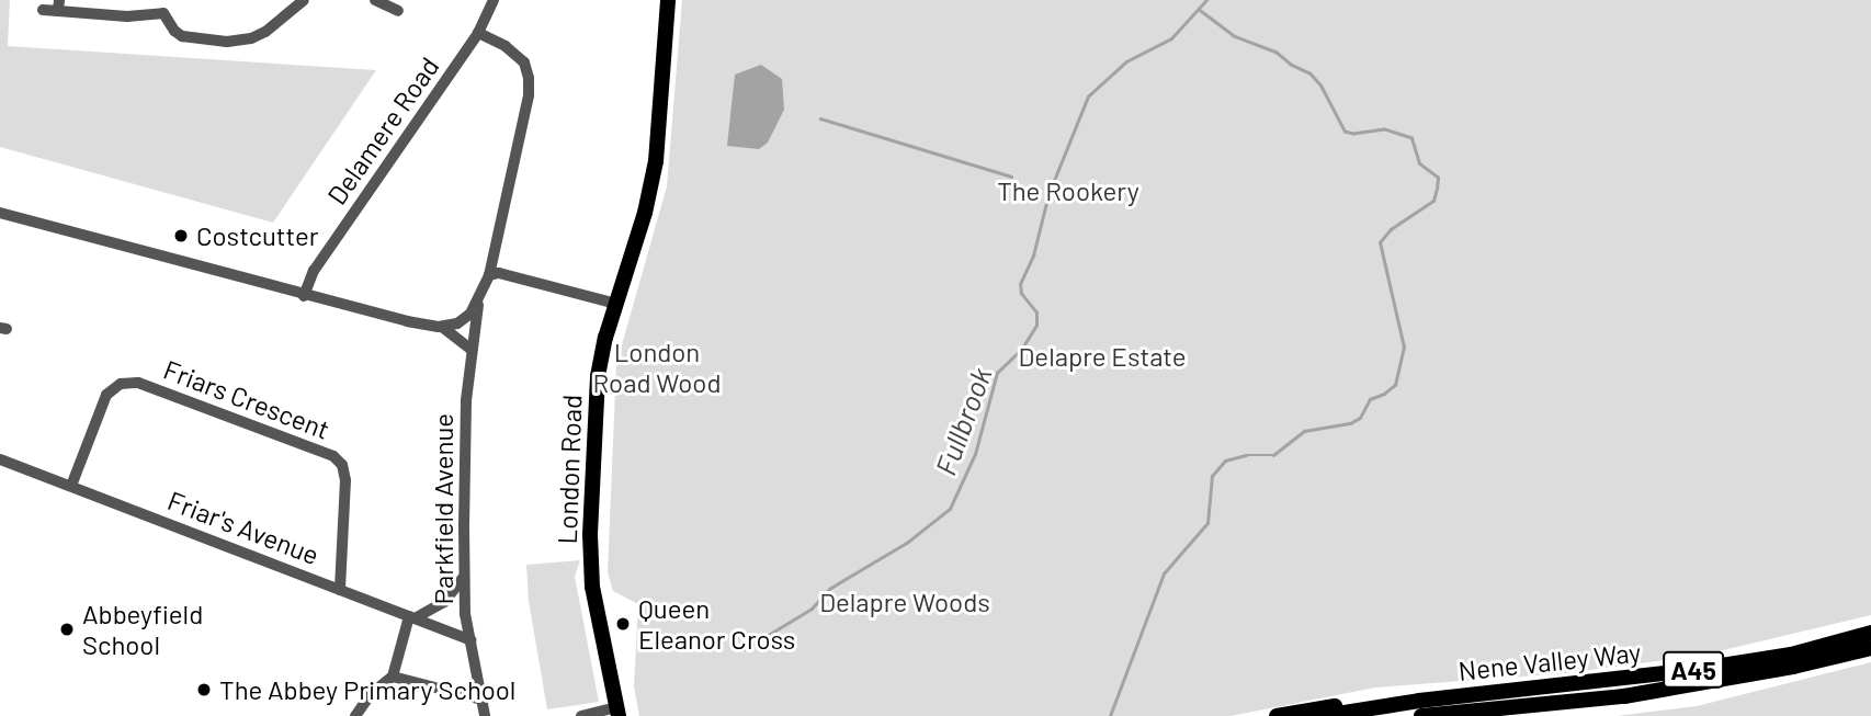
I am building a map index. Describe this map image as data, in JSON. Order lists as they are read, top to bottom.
{
  "streets": {
    "highway": ["London Road", "Nene Valley Way", "A45"],
    "street": [
      "Delamere Road",
      "Friars Crescent",
      "Parkfield Avenue",
      "Friar's Avenue"
    ]
  },
  "crossings": [
    ["Friars Crescent", "Friar's Avenue"],
    ["Parkfield Avenue", "Friar's Avenue"]
  ],
  "water": ["Fullbrook"],
  "parks": [
    "The Rookery",
    "London Road Wood",
    "Delapre Estate",
    "Delapre Woods"
  ],
  "places": [
    "Costcutter",
    "Queen Eleanor Cross",
    "Abbeyfield School",
    "The Abbey Primary School"
  ]
}
